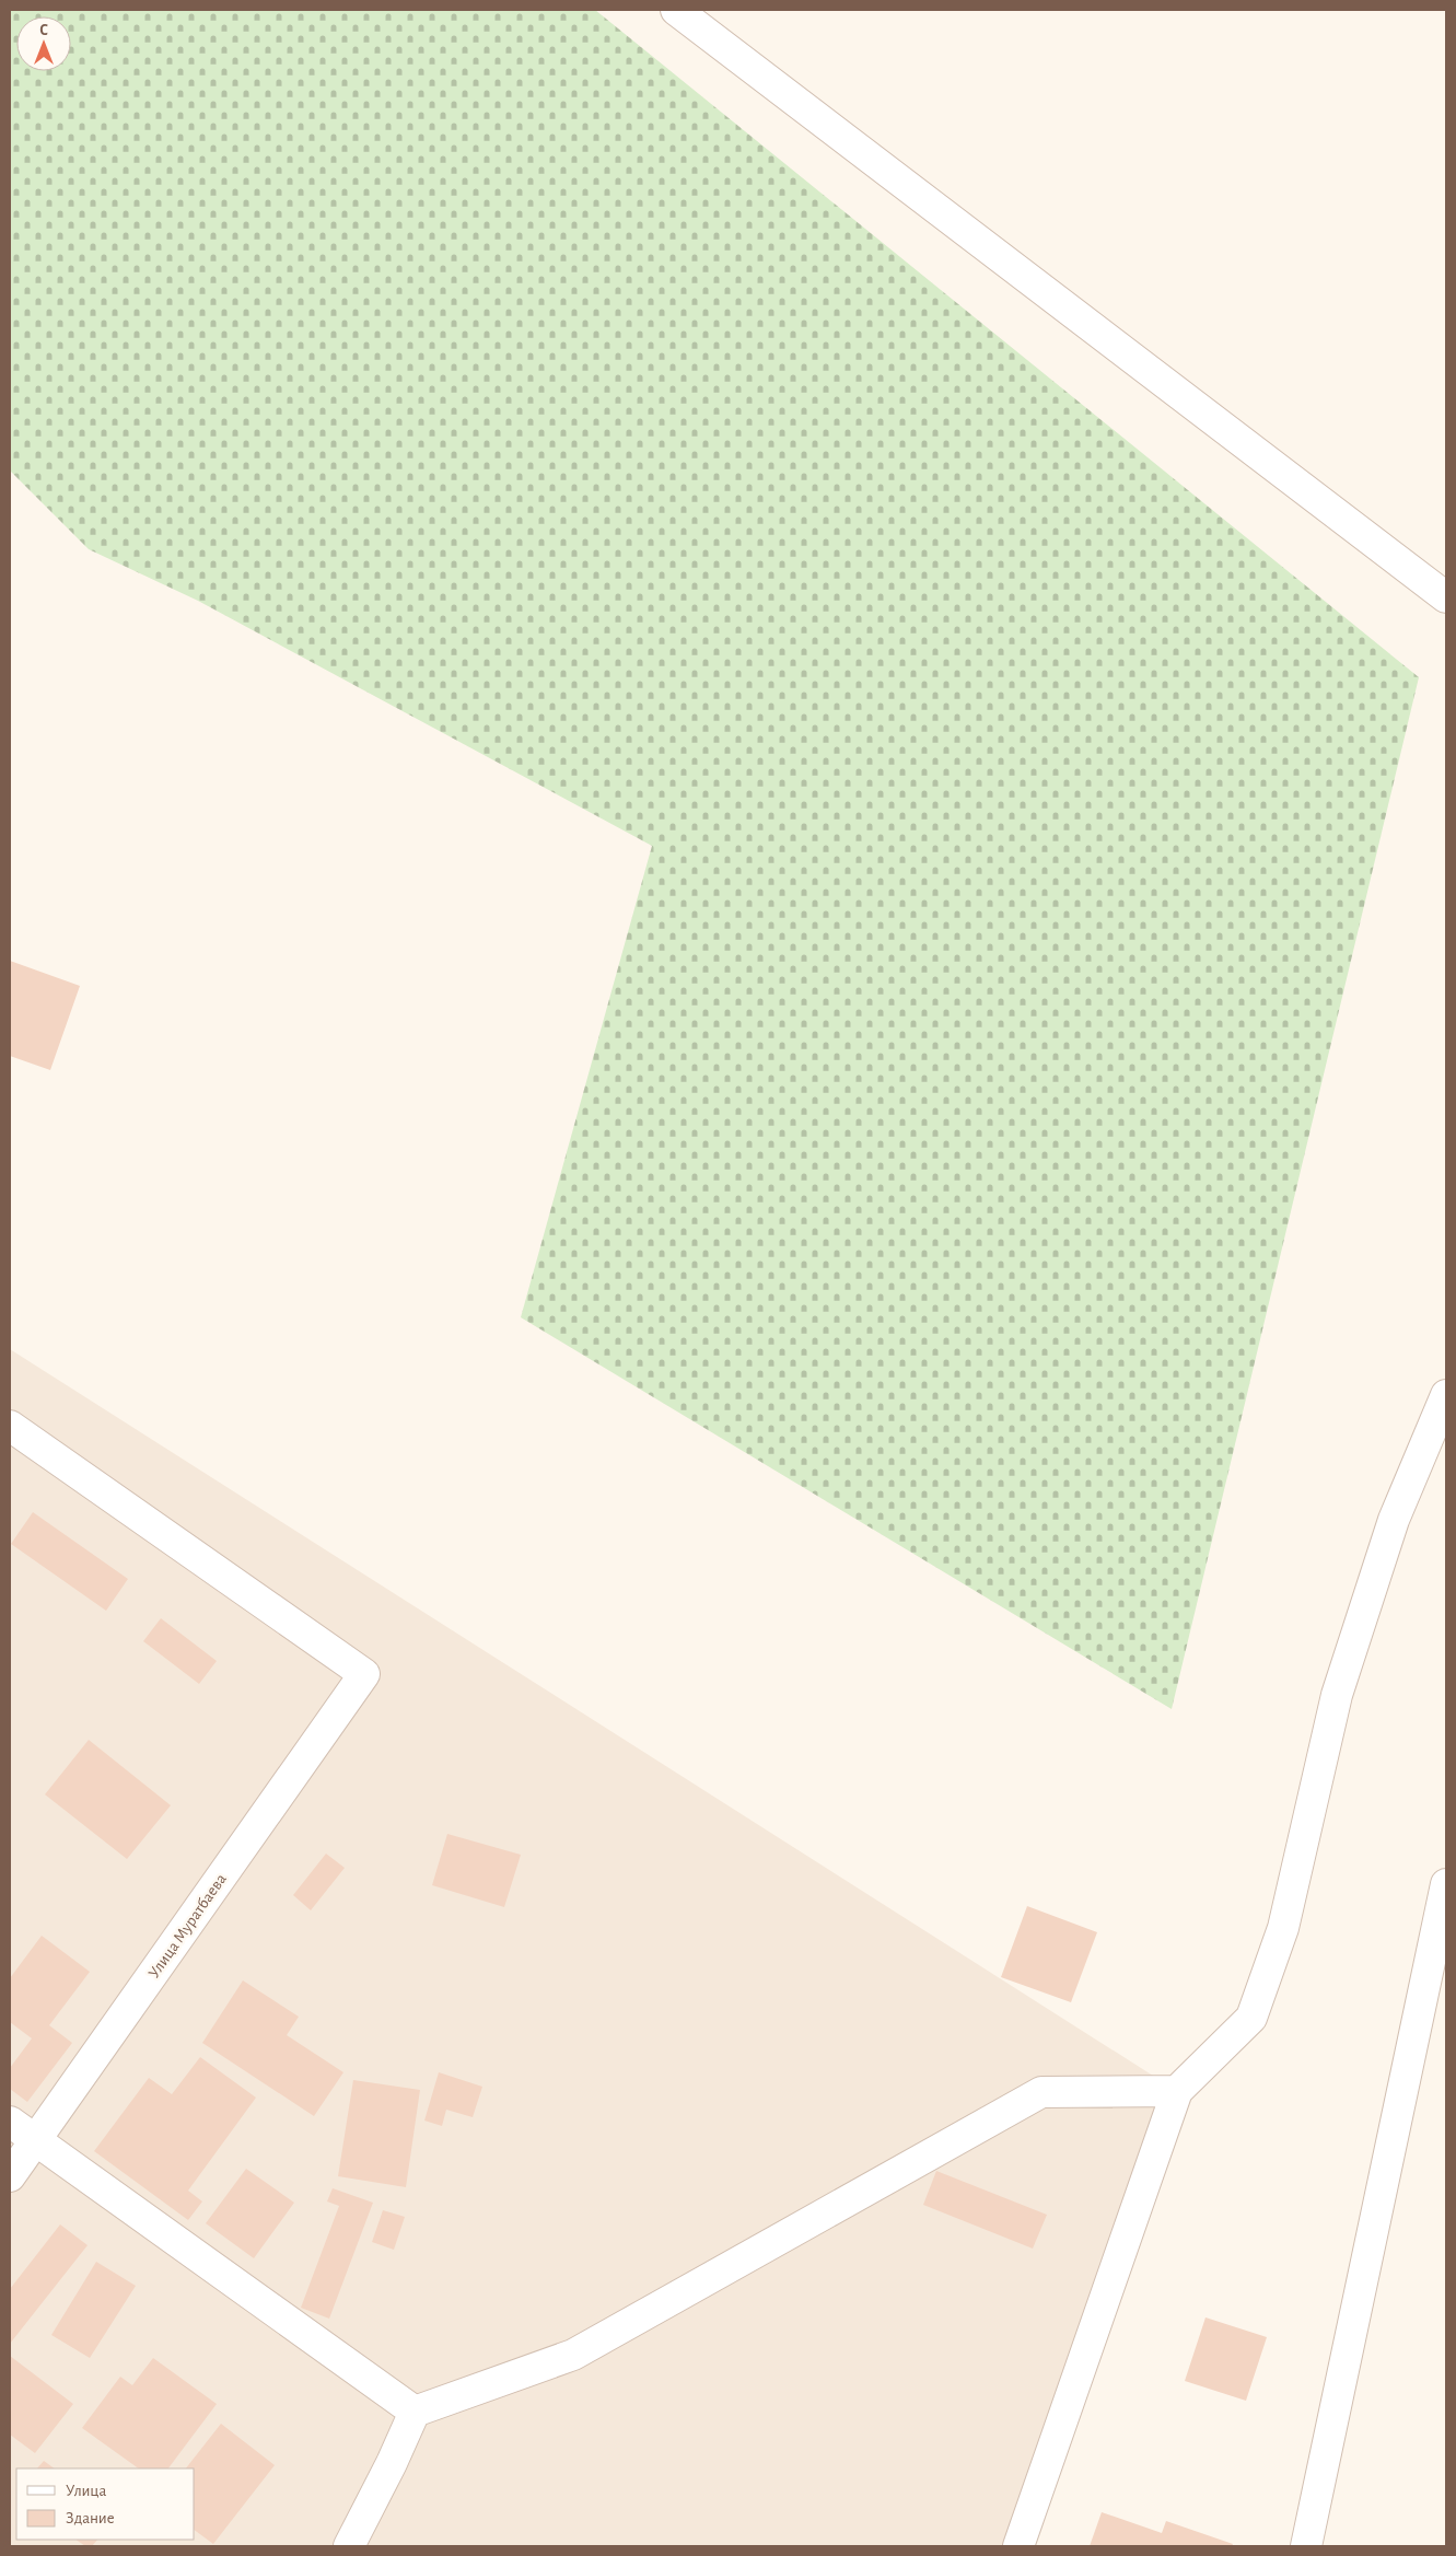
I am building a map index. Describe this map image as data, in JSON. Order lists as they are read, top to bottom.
{
  "streets": {
    "street": ["Улица Муратбаева"]
  },
  "legend": ["Улица", "Здание"],
  "north": "top"
}
